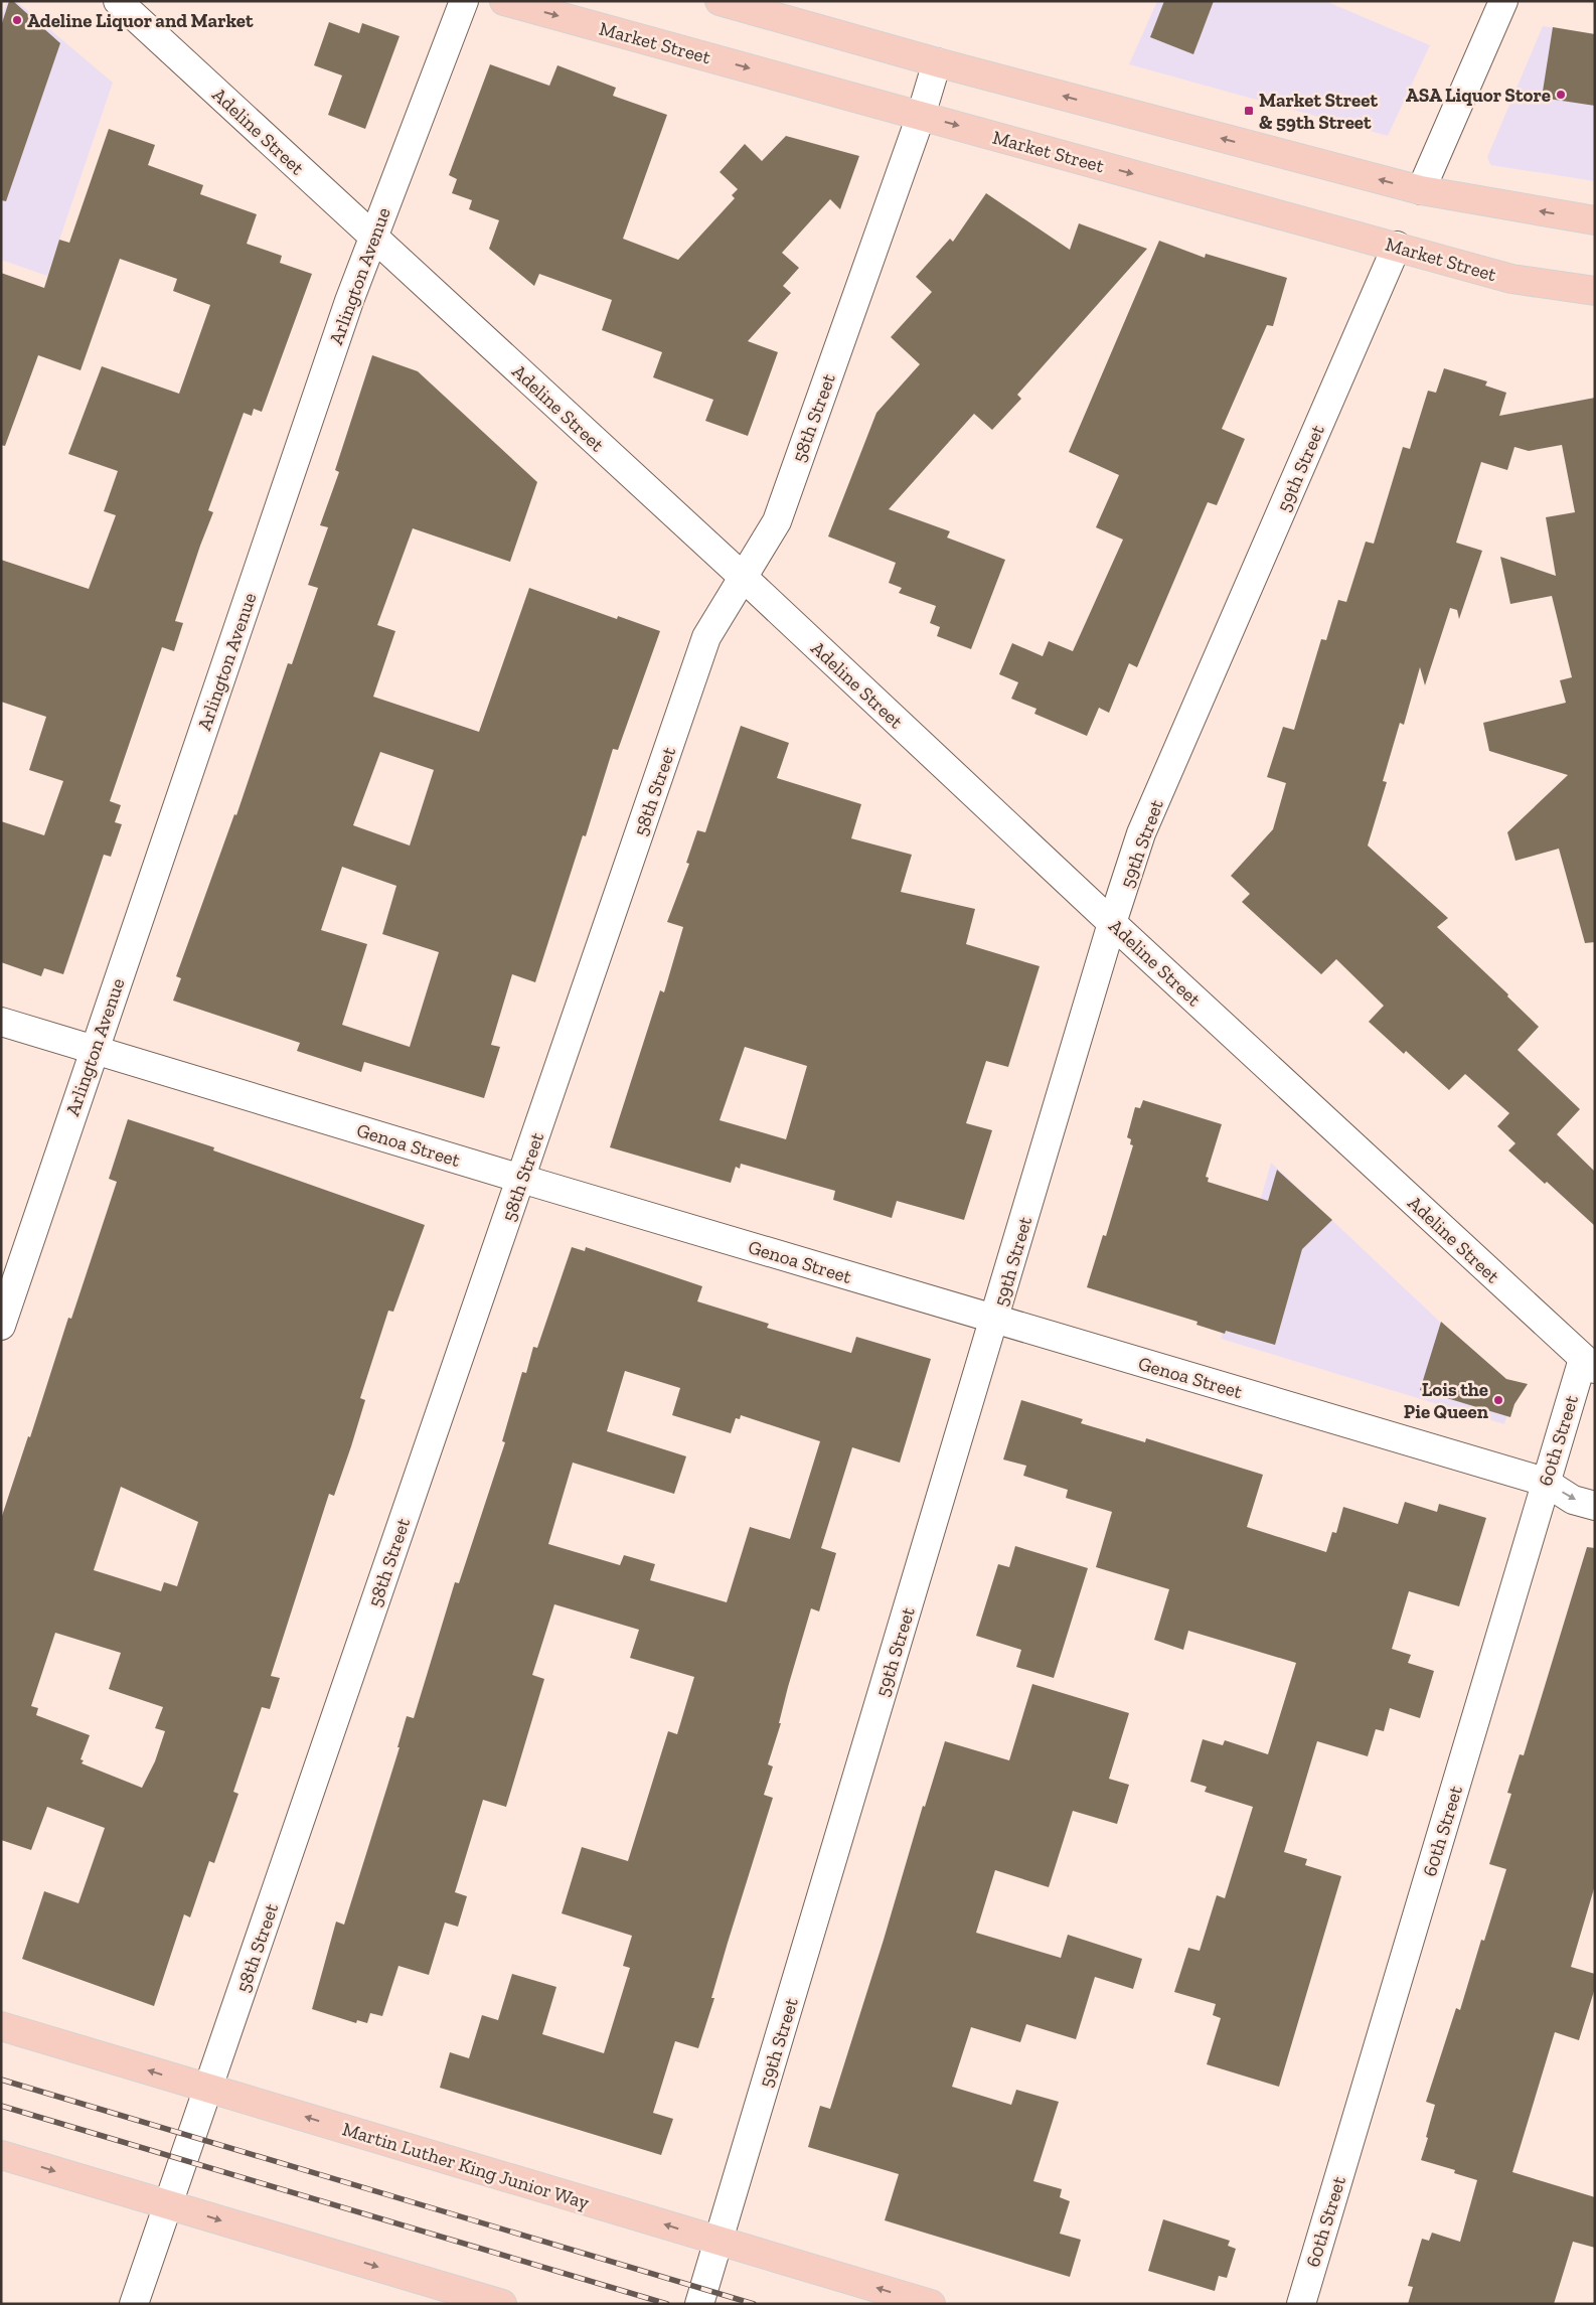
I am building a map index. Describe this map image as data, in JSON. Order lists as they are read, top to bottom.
{
  "streets": {
    "main road": ["Market Street", "Martin Luther King Junior Way"],
    "street": [
      "Adeline Street",
      "Arlington Avenue",
      "58th Street",
      "59th Street",
      "Genoa Street",
      "60th Street"
    ]
  },
  "crossings": [
    ["Market Street", "58th Street"],
    ["Market Street", "59th Street"],
    ["Adeline Street", "Arlington Avenue"],
    ["Adeline Street", "58th Street"],
    ["Adeline Street", "59th Street"],
    ["Adeline Street", "60th Street"],
    ["Arlington Avenue", "Genoa Street"],
    ["58th Street", "Genoa Street"],
    ["58th Street", "Martin Luther King Junior Way"],
    ["59th Street", "Genoa Street"],
    ["59th Street", "Martin Luther King Junior Way"],
    ["Genoa Street", "60th Street"]
  ],
  "places": {
    "other": ["Adeline Liquor and Market", "ASA Liquor Store", "Lois the Pie Queen"],
    "transit": ["Market Street & 59th Street"]
  }
}
